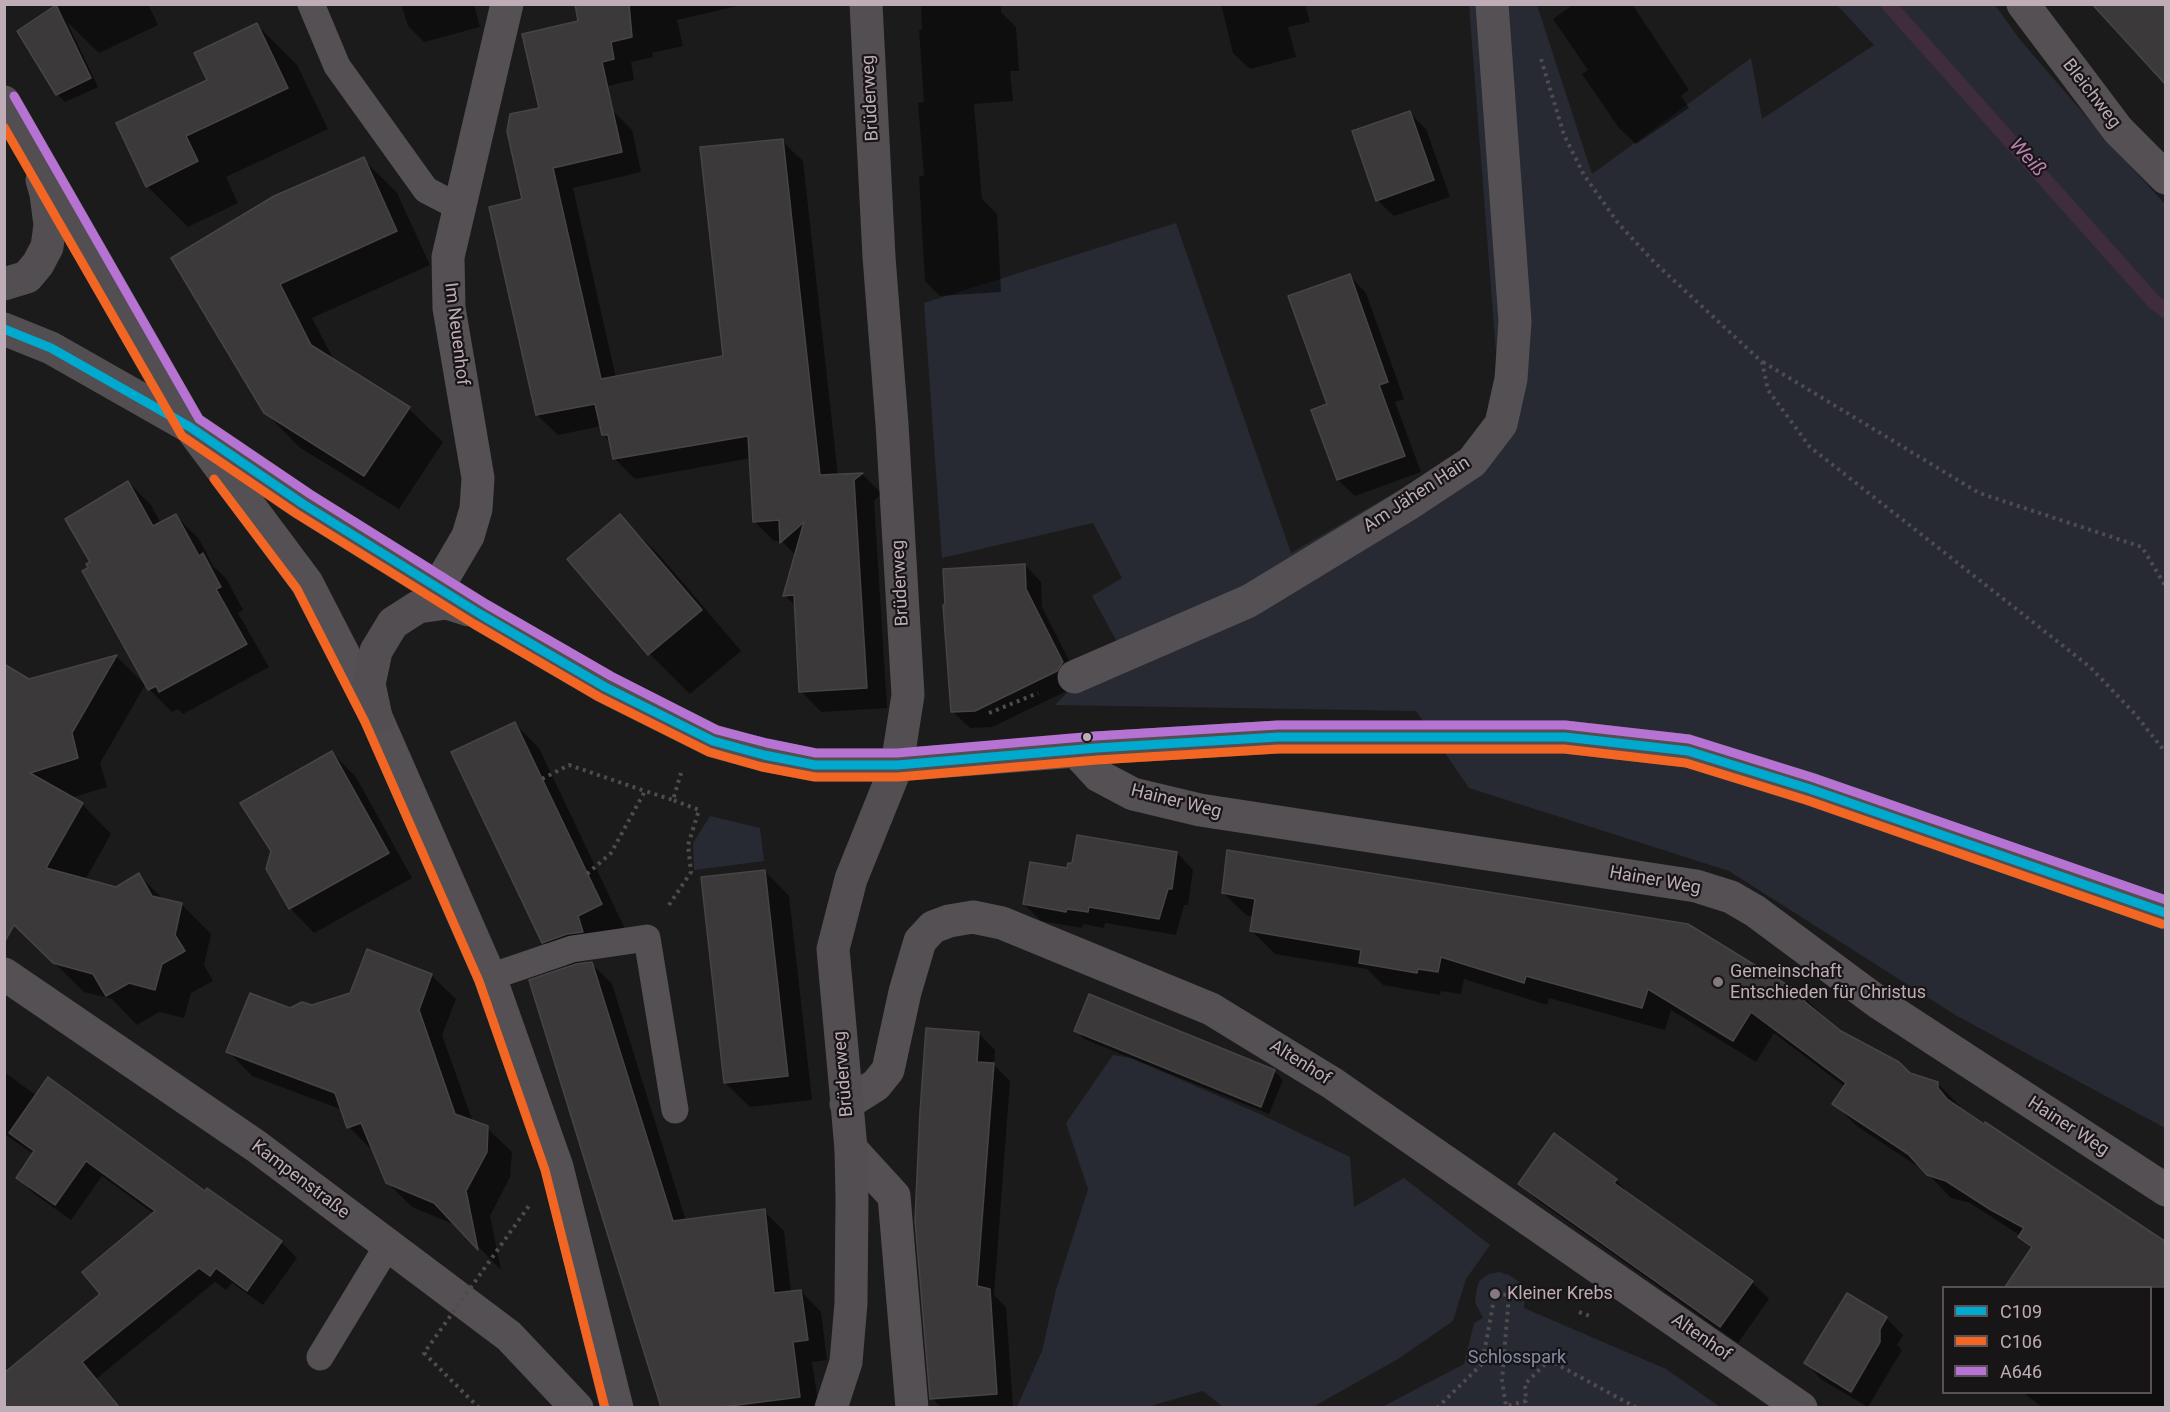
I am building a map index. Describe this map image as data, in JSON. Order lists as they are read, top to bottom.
{
  "streets": {
    "street": [
      "Bleichweg",
      "Brüderweg",
      "Im Neuenhof",
      "Am Jähen Hain",
      "Hainer Weg",
      "Altenhof",
      "Kampenstraße"
    ]
  },
  "crossings": [
    ["Brüderweg", "Altenhof"]
  ],
  "water": ["Weiß"],
  "parks": ["Schlosspark"],
  "places": ["Gemeinschaft Entschieden für Christus", "Kleiner Krebs"],
  "lines": ["transit line A646", "transit line C106", "transit line C109"],
  "legend": ["C109", "C106", "A646"]
}
